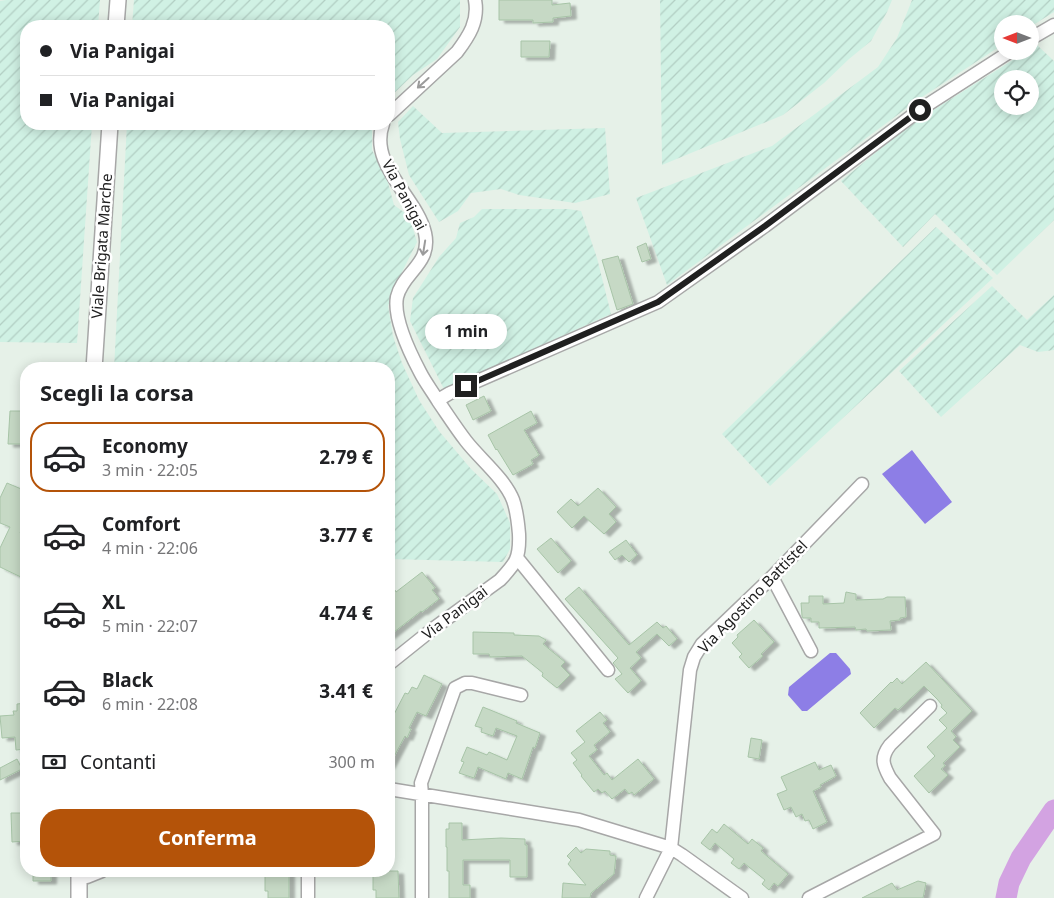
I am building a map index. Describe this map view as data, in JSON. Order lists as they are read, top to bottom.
{
  "streets": {
    "street": ["Via Panigai", "Viale Brigata Marche", "Via Agostino Battistel"]
  },
  "one_way": ["Via Panigai"],
  "north": "left",
  "page": {
    "banner": ["Via Panigai", "Via Panigai"],
    "bubble": "1 min",
    "heading": "Scegli la corsa",
    "list": [
      {
        "name": "Economy",
        "note": "3 min · 22:05",
        "value": "2.79 €"
      },
      {
        "name": "Comfort",
        "note": "4 min · 22:06",
        "value": "3.77 €"
      },
      {
        "name": "XL",
        "note": "5 min · 22:07",
        "value": "4.74 €"
      },
      {
        "name": "Black",
        "note": "6 min · 22:08",
        "value": "3.41 €"
      }
    ],
    "pay": ["Contanti", "300 m"],
    "buttons": "Conferma"
  }
}
